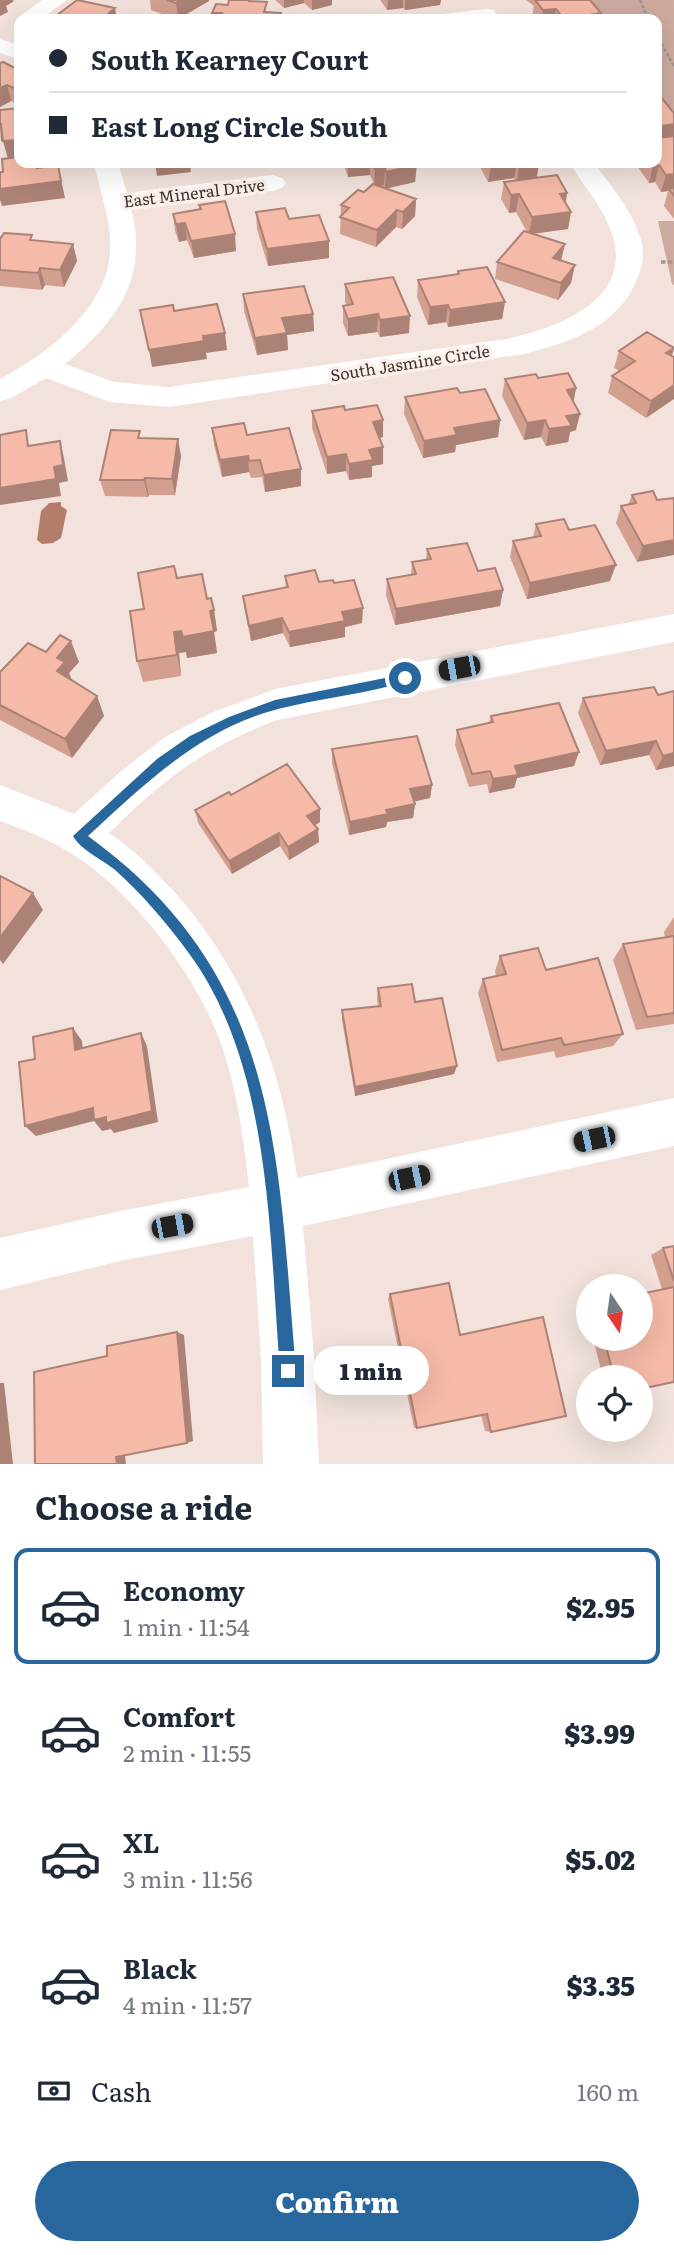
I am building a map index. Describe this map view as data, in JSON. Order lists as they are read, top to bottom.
{
  "streets": {
    "street": ["East Mineral Drive", "South Jasmine Circle"]
  },
  "crossings": [
    ["East Mineral Drive", "South Jasmine Circle"]
  ],
  "north": "bottom",
  "page": {
    "banner": ["South Kearney Court", "East Long Circle South"],
    "bubble": "1 min",
    "heading": "Choose a ride",
    "list": [
      {
        "name": "Economy",
        "note": "1 min · 11:54",
        "value": "$2.95"
      },
      {
        "name": "Comfort",
        "note": "2 min · 11:55",
        "value": "$3.99"
      },
      {
        "name": "XL",
        "note": "3 min · 11:56",
        "value": "$5.02"
      },
      {
        "name": "Black",
        "note": "4 min · 11:57",
        "value": "$3.35"
      }
    ],
    "pay": ["Cash", "160 m"],
    "buttons": "Confirm"
  }
}
